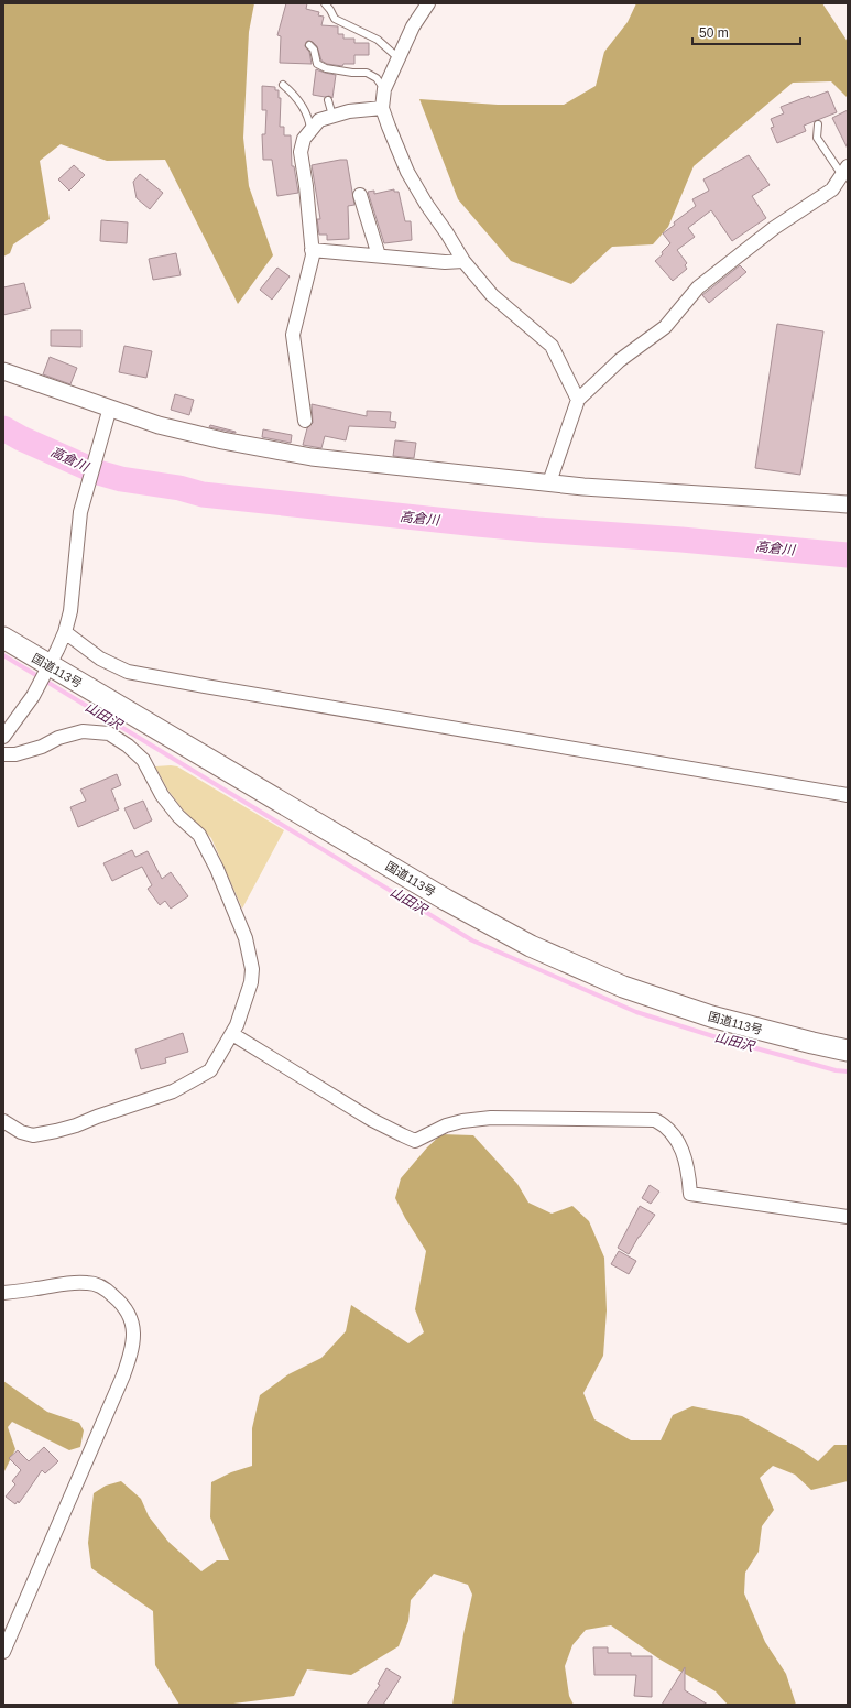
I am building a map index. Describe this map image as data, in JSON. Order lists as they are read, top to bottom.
{
  "streets": {
    "highway": ["国道113号"]
  },
  "water": ["高倉川", "山田沢"],
  "scale_bar": "50 m"
}
